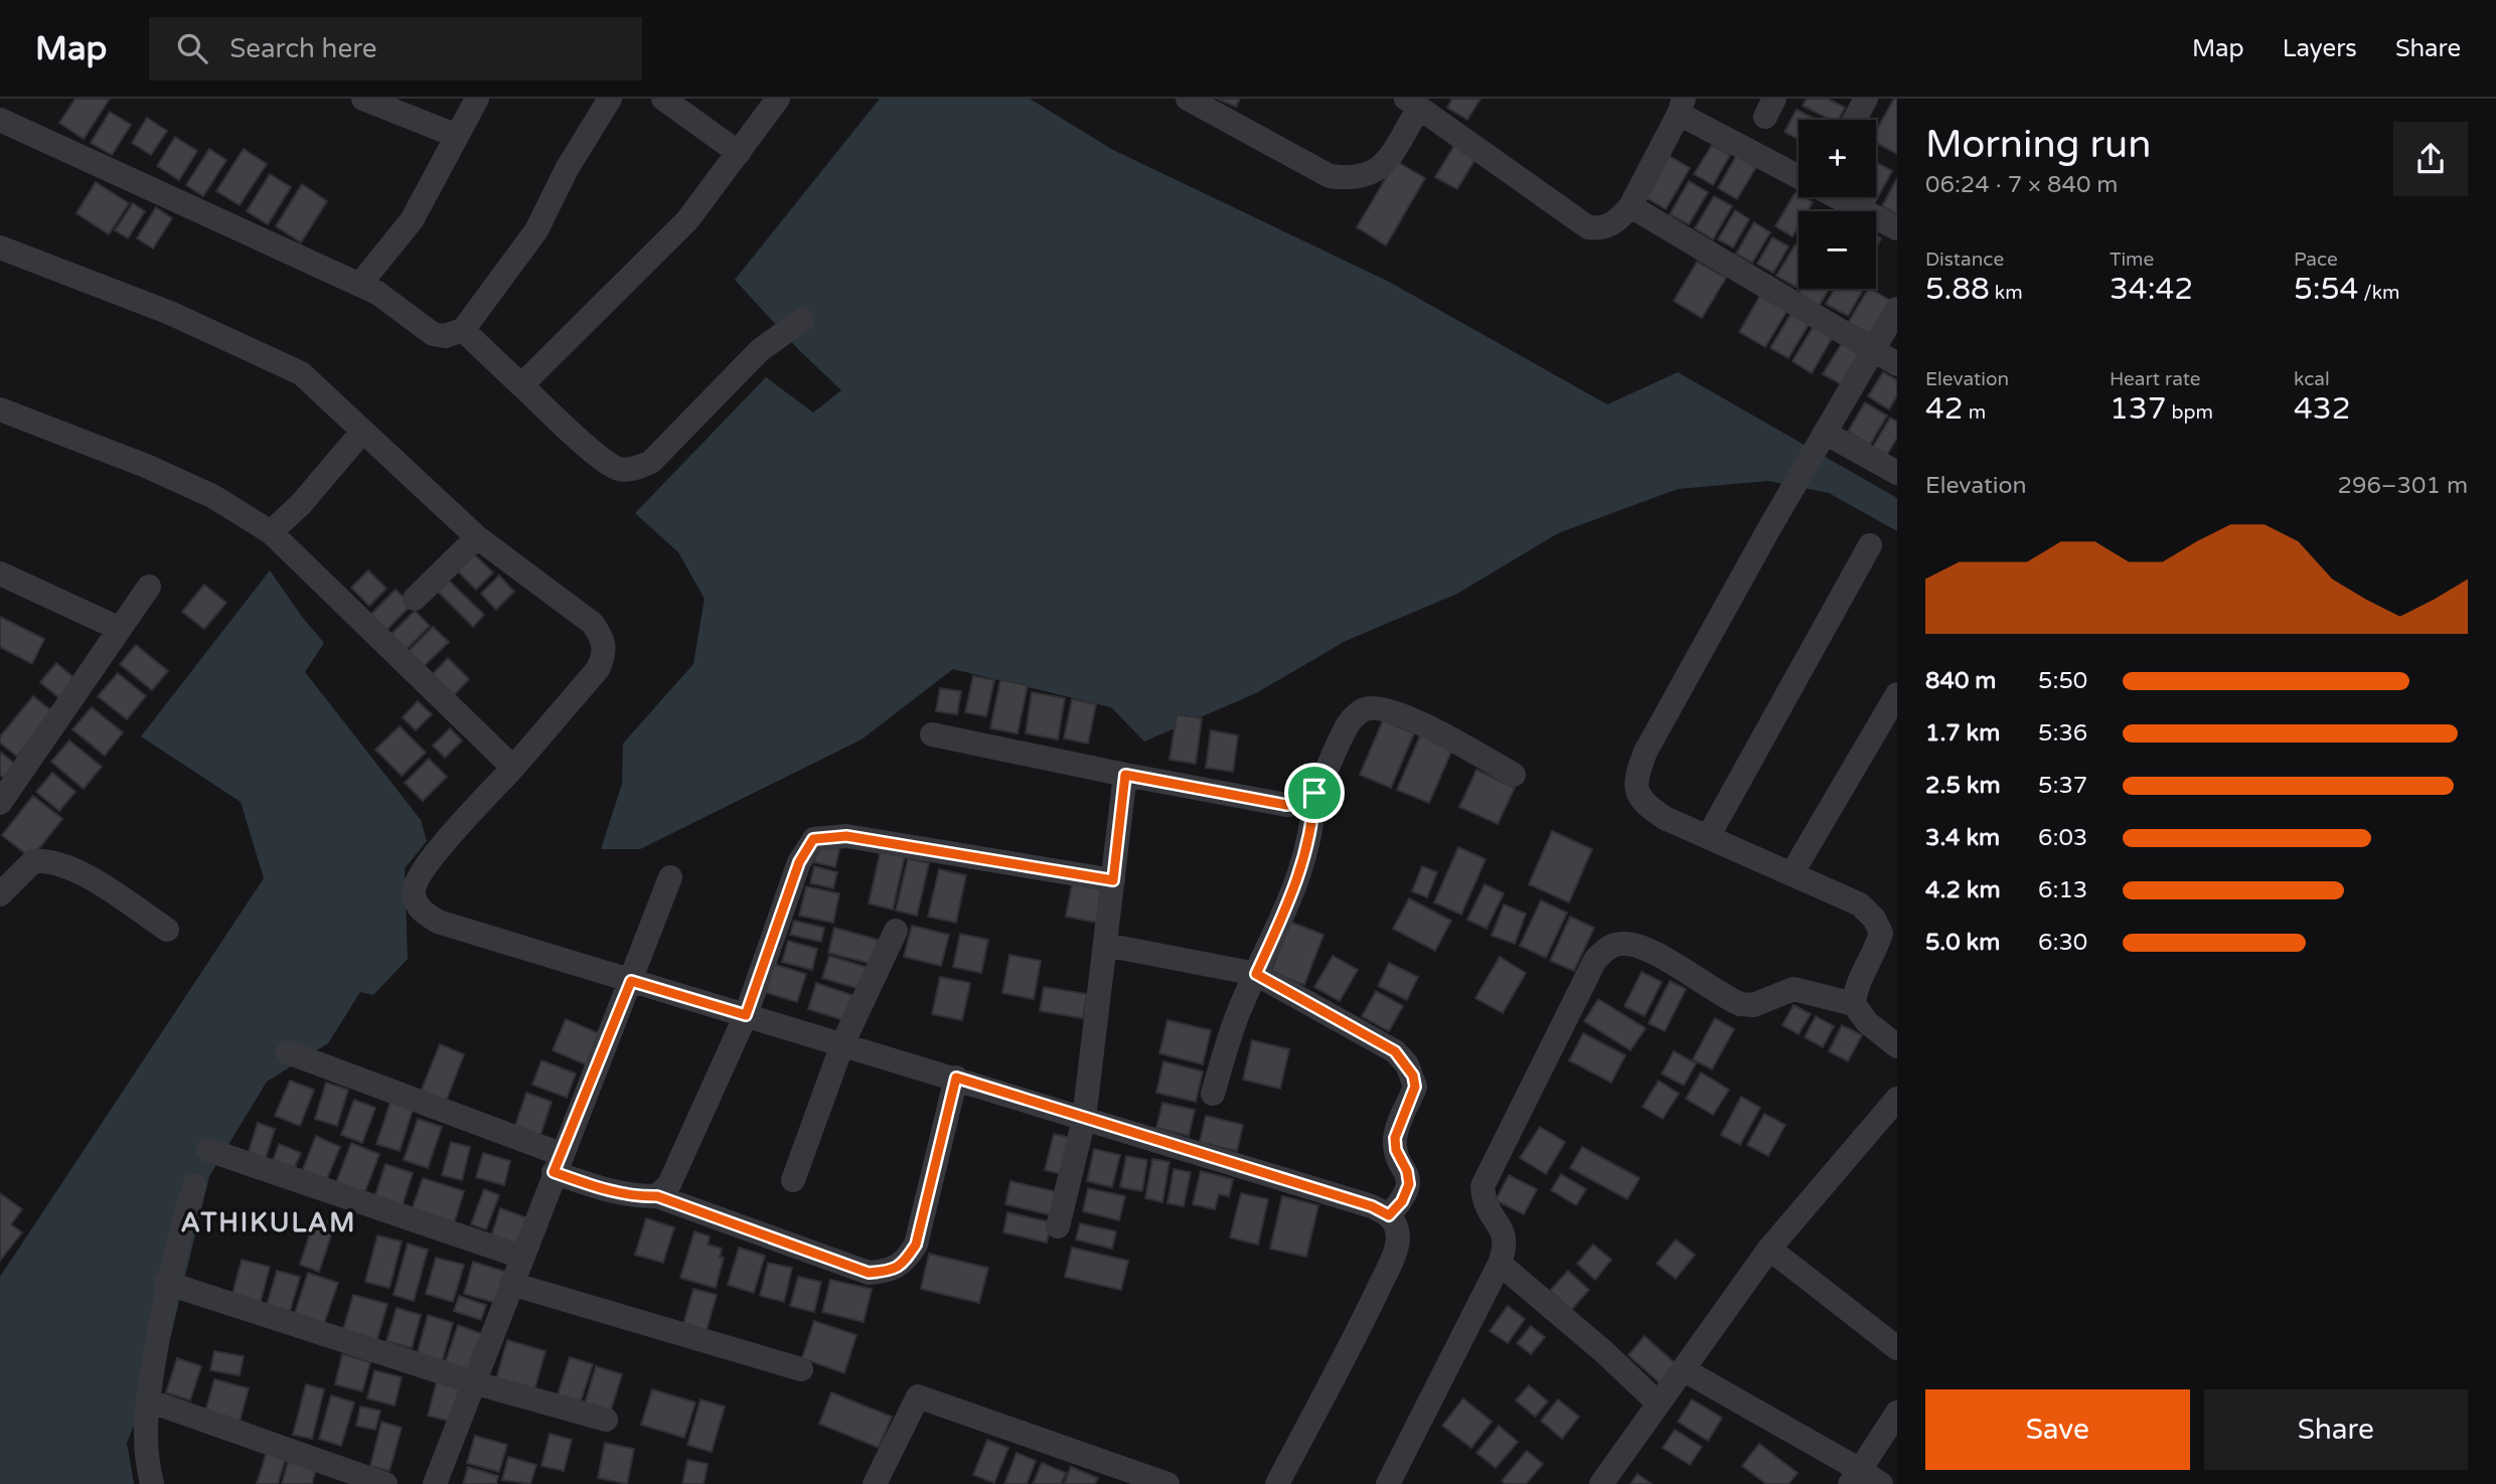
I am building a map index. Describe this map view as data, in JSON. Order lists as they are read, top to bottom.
{
  "districts": ["ATHIKULAM"],
  "page": {
    "header": "Map",
    "search": "Search here",
    "nav": ["Map", "Layers", "Share"],
    "heading": ["Morning run", "06:24 · 7 × 840 m"],
    "map_buttons": ["+", "−"],
    "stats": [
      ["Distance", "5.88 km"],
      ["Time", "34:42"],
      ["Pace", "5:54 /km"],
      ["Elevation", "42 m"],
      ["Heart rate", "137 bpm"],
      ["kcal", "432"]
    ],
    "chart": ["Elevation", "296–301 m"],
    "list": [
      {
        "name": "840 m",
        "note": "5:50"
      },
      {
        "name": "1.7 km",
        "note": "5:36"
      },
      {
        "name": "2.5 km",
        "note": "5:37"
      },
      {
        "name": "3.4 km",
        "note": "6:03"
      },
      {
        "name": "4.2 km",
        "note": "6:13"
      },
      {
        "name": "5.0 km",
        "note": "6:30"
      }
    ],
    "buttons": ["Save", "Share"]
  }
}
